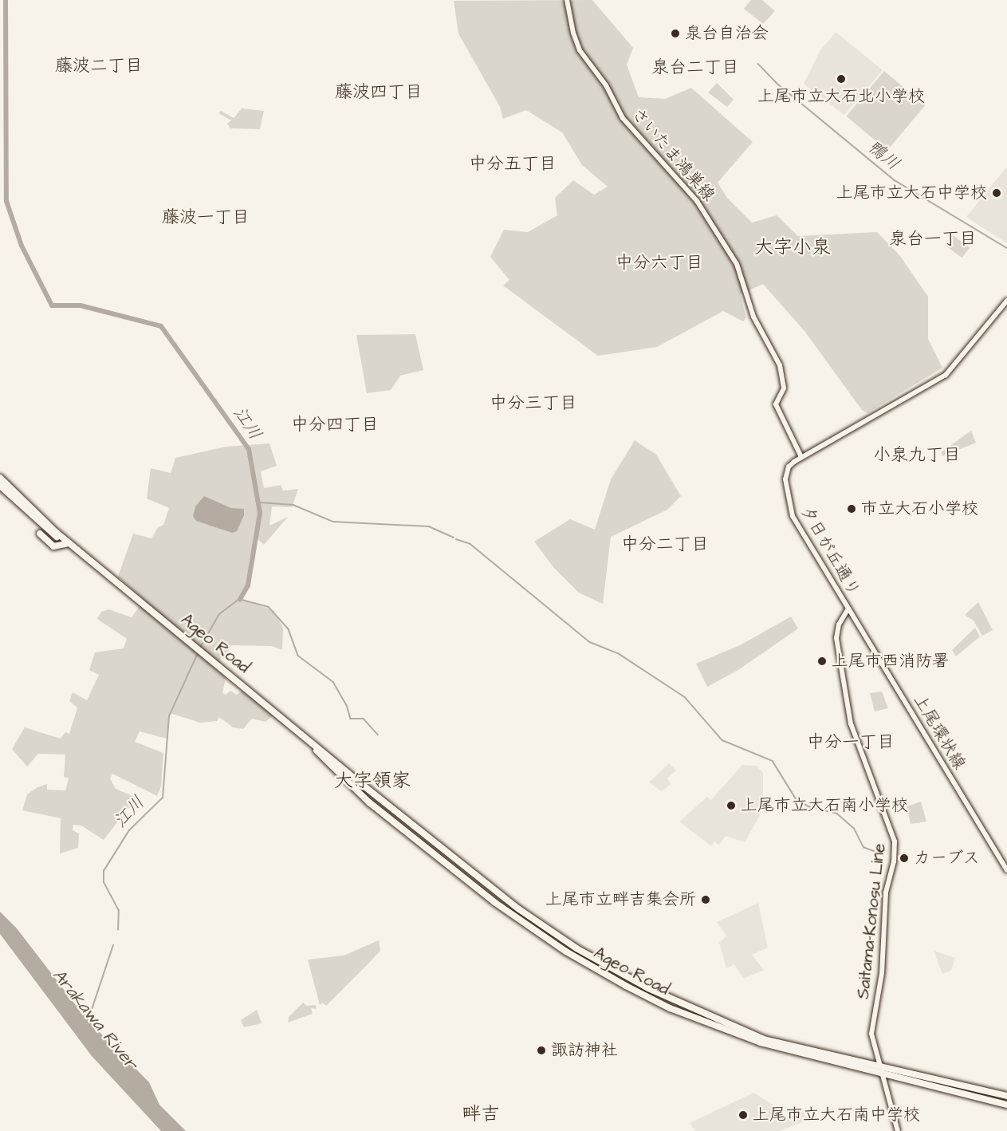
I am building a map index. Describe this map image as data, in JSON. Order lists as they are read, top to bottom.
{
  "streets": {
    "highway": ["Ageo Road"],
    "main road": [
      "さいたま鴻巣線",
      "夕日が丘通り",
      "上尾環状線",
      "Saitama-Konosu Line"
    ]
  },
  "crossings": [
    ["さいたま鴻巣線", "夕日が丘通り"],
    ["夕日が丘通り", "上尾環状線"],
    ["夕日が丘通り", "Saitama-Konosu Line"],
    ["Ageo Road", "Saitama-Konosu Line"],
    ["上尾環状線", "Saitama-Konosu Line"]
  ],
  "districts": [
    "藤波二丁目",
    "泉台二丁目",
    "藤波四丁目",
    "中分五丁目",
    "藤波一丁目",
    "泉台一丁目",
    "大字小泉",
    "中分六丁目",
    "中分三丁目",
    "中分四丁目",
    "小泉九丁目",
    "中分二丁目",
    "中分一丁目",
    "大字領家",
    "畔吉"
  ],
  "water": ["鴨川", "江川", "Arakawa River"],
  "places": [
    "泉台自治会",
    "上尾市立大石北小学校",
    "上尾市立大石中学校",
    "市立大石小学校",
    "上尾市西消防署",
    "上尾市立大石南小学校",
    "カーブス",
    "上尾市立畔吉集会所",
    "諏訪神社",
    "上尾市立大石南中学校"
  ]
}
